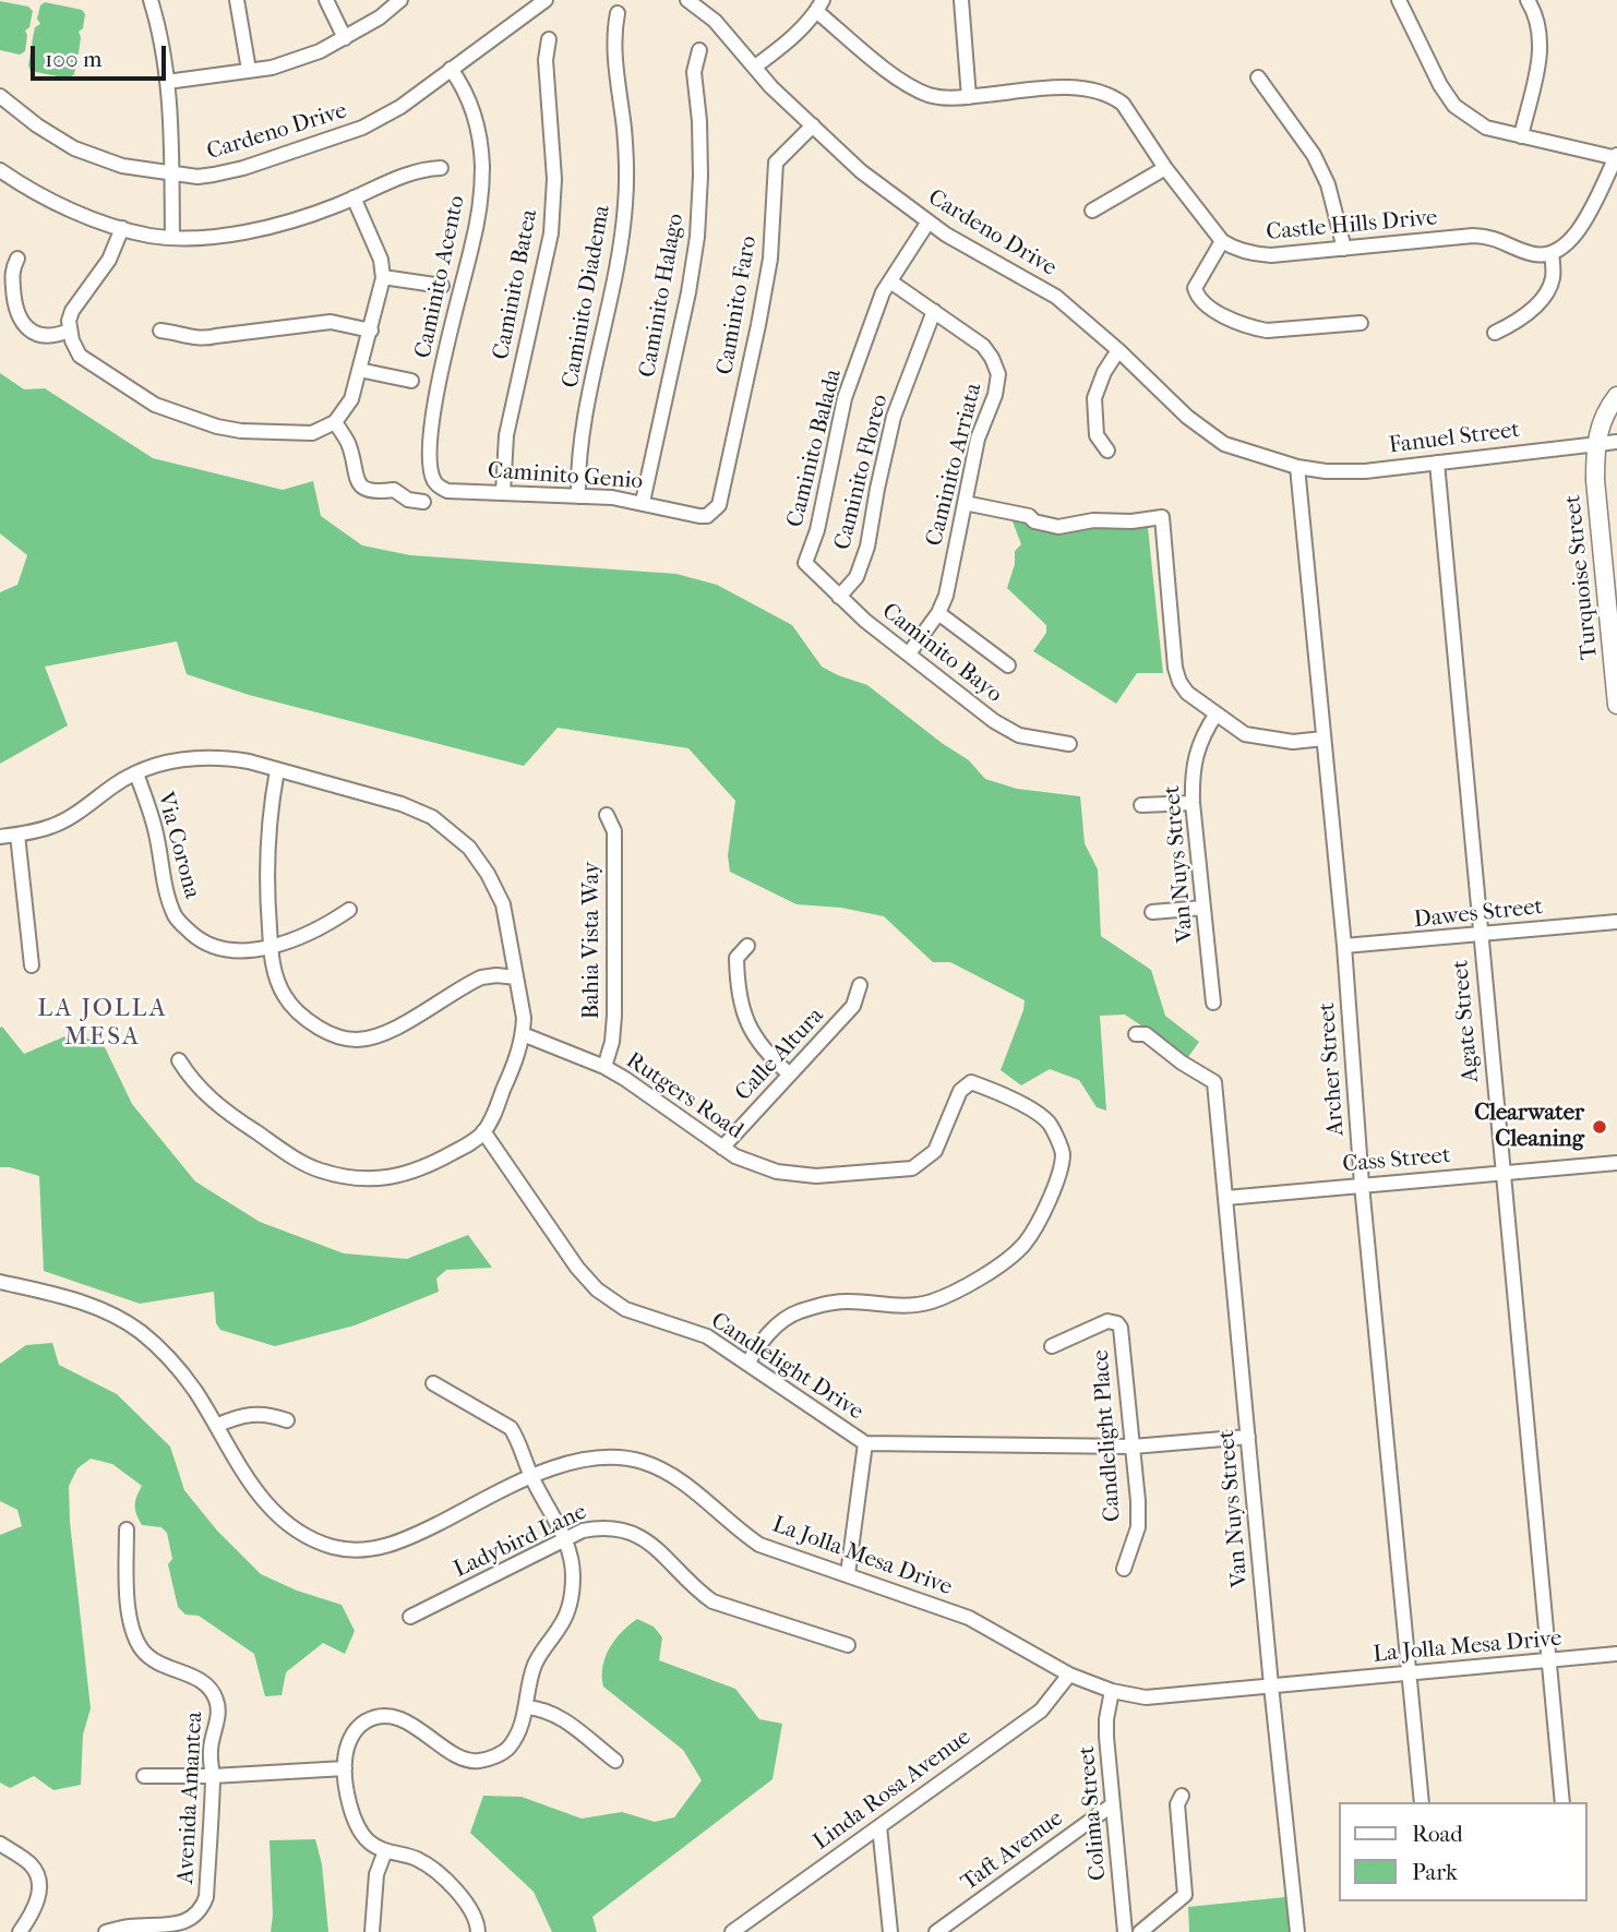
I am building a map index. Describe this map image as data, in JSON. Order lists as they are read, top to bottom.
{
  "streets": {
    "main road": ["Turquoise Street"],
    "street": [
      "Cardeno Drive",
      "Castle Hills Drive",
      "Caminito Acento",
      "Caminito Batea",
      "Caminito Halago",
      "Caminito Diadema",
      "Caminito Faro",
      "Fanuel Street",
      "Caminito Balada",
      "Caminito Arriata",
      "Caminito Floreo",
      "Caminito Genio",
      "Caminito Bayo",
      "Via Corona",
      "Van Nuys Street",
      "Dawes Street",
      "Bahia Vista Way",
      "Agate Street",
      "Calle Altura",
      "Archer Street",
      "Rutgers Road",
      "Cass Street",
      "Candlelight Drive",
      "Candlelight Place",
      "Ladybird Lane",
      "La Jolla Mesa Drive",
      "Linda Rosa Avenue",
      "Avenida Amantea",
      "Colima Street",
      "Taft Avenue"
    ]
  },
  "crossings": [
    ["Cardeno Drive", "Caminito Acento"],
    ["Cardeno Drive", "Caminito Faro"],
    ["Cardeno Drive", "Fanuel Street"],
    ["Cardeno Drive", "Caminito Balada"],
    ["Cardeno Drive", "Archer Street"],
    ["Caminito Acento", "Caminito Genio"],
    ["Caminito Batea", "Caminito Genio"],
    ["Caminito Halago", "Caminito Genio"],
    ["Caminito Diadema", "Caminito Genio"],
    ["Caminito Faro", "Caminito Genio"],
    ["Fanuel Street", "Turquoise Street"],
    ["Fanuel Street", "Agate Street"],
    ["Fanuel Street", "Archer Street"],
    ["Caminito Balada", "Caminito Arriata"],
    ["Caminito Balada", "Caminito Bayo"],
    ["Caminito Arriata", "Caminito Floreo"],
    ["Caminito Arriata", "Caminito Bayo"],
    ["Caminito Floreo", "Caminito Bayo"],
    ["Van Nuys Street", "Cass Street"],
    ["Van Nuys Street", "Candlelight Drive"],
    ["Van Nuys Street", "La Jolla Mesa Drive"],
    ["Dawes Street", "Agate Street"],
    ["Dawes Street", "Archer Street"],
    ["Bahia Vista Way", "Rutgers Road"],
    ["Agate Street", "Cass Street"],
    ["Agate Street", "La Jolla Mesa Drive"],
    ["Calle Altura", "Rutgers Road"],
    ["Archer Street", "Cass Street"],
    ["Archer Street", "La Jolla Mesa Drive"],
    ["Rutgers Road", "Candlelight Drive"],
    ["Candlelight Drive", "Candlelight Place"],
    ["La Jolla Mesa Drive", "Linda Rosa Avenue"],
    ["La Jolla Mesa Drive", "Colima Street"],
    ["Colima Street", "Taft Avenue"]
  ],
  "districts": ["LA JOLLA MESA"],
  "places": ["Clearwater Cleaning"],
  "legend": ["Road", "Park"],
  "scale_bar": "100 m"
}
